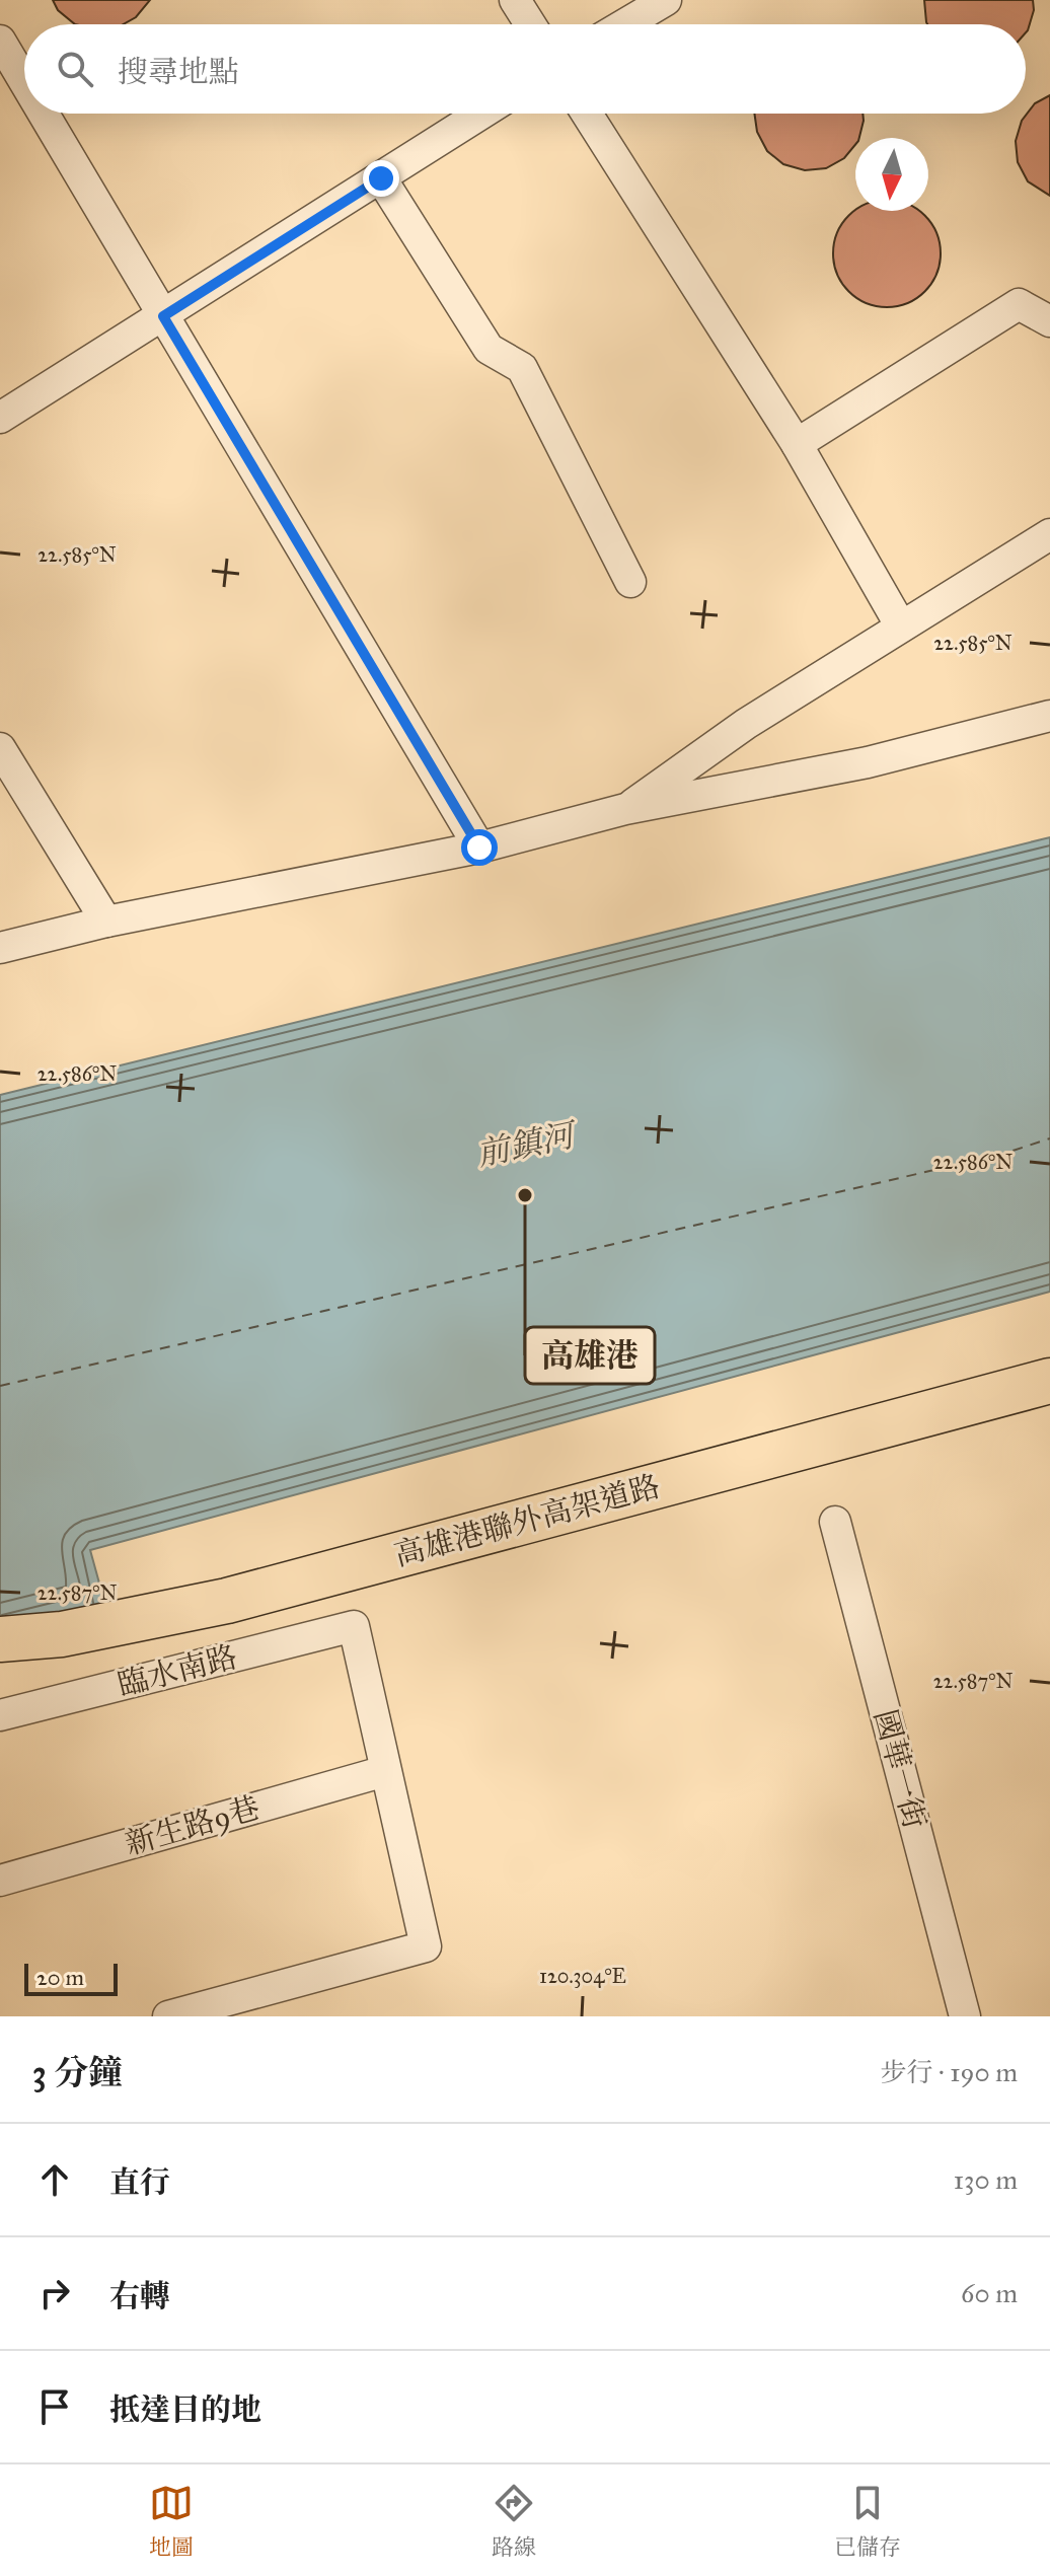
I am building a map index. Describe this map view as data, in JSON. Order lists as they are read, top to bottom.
{
  "streets": {
    "highway": ["高雄港聯外高架道路"],
    "street": ["臨水南路", "國華一街", "新生路9巷"]
  },
  "crossings": [
    ["臨水南路", "新生路9巷"]
  ],
  "water": ["前鎮河"],
  "places": ["高雄港"],
  "scale_bar": "20 m",
  "north": "bottom",
  "page": {
    "search": "搜尋地點",
    "scale": "20 m",
    "heading": ["3 分鐘", "步行 · 190 m"],
    "list": [
      ["直行", "130 m"],
      ["右轉", "60 m"],
      "抵達目的地"
    ],
    "nav": ["地圖", "路線", "已儲存"]
  },
  "coordinates": [
    "22.585°N",
    "22.586°N",
    "22.587°N",
    "120.304°E"
  ]
}
